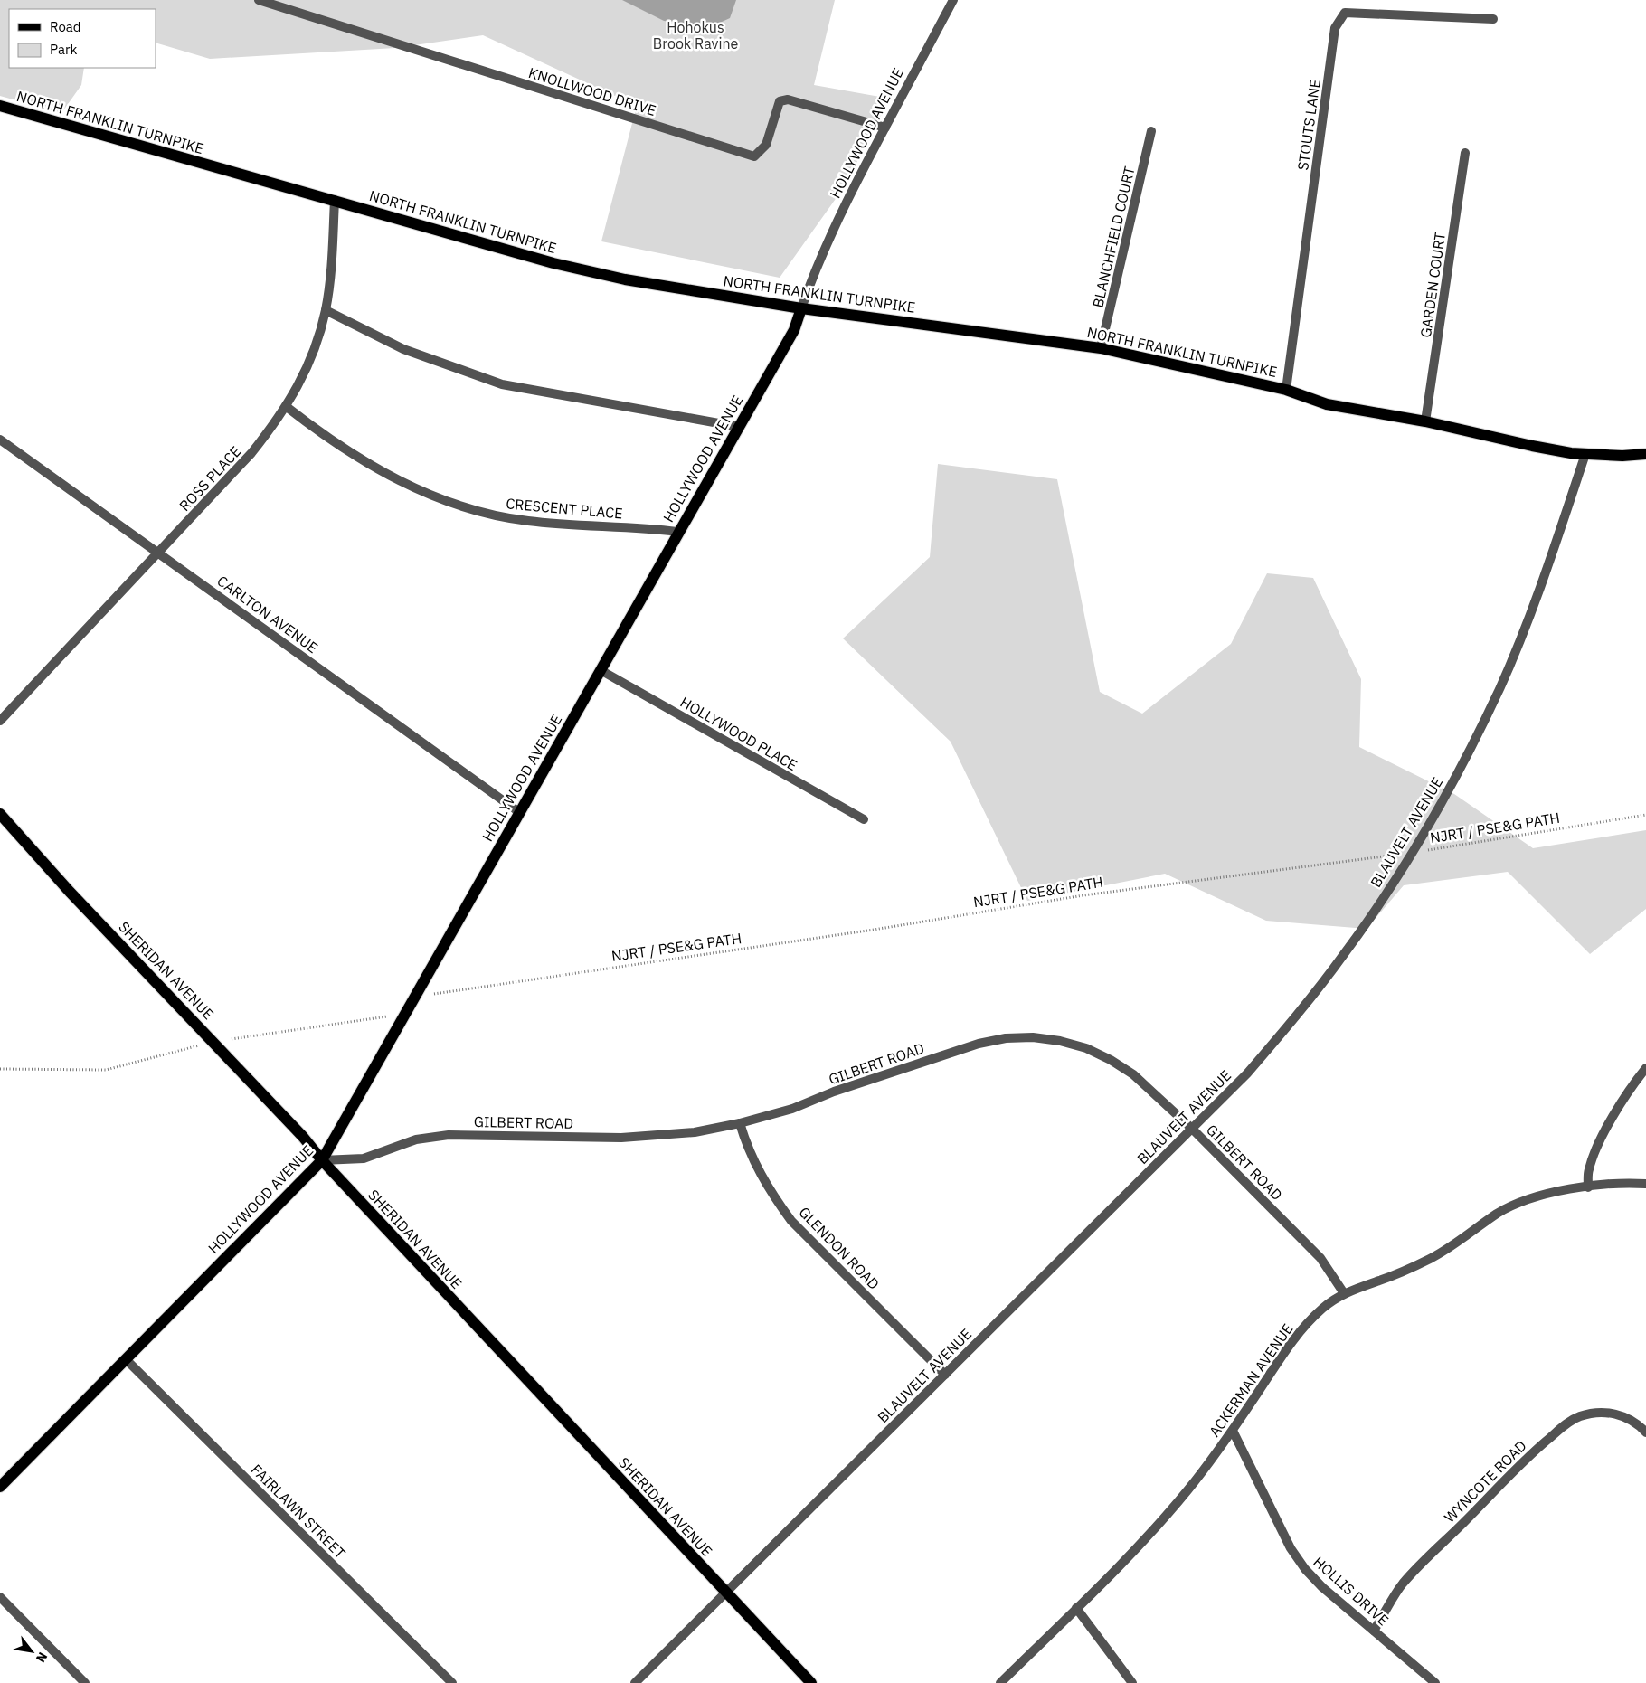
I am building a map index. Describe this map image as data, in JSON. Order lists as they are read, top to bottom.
{
  "streets": {
    "main road": ["NORTH FRANKLIN TURNPIKE", "HOLLYWOOD AVENUE", "SHERIDAN AVENUE"],
    "street": [
      "KNOLLWOOD DRIVE",
      "STOUTS LANE",
      "BLANCHFIELD COURT",
      "GARDEN COURT",
      "ROSS PLACE",
      "CRESCENT PLACE",
      "CARLTON AVENUE",
      "HOLLYWOOD PLACE",
      "BLAUVELT AVENUE",
      "GILBERT ROAD",
      "GLENDON ROAD",
      "ACKERMAN AVENUE",
      "WYNCOTE ROAD",
      "FAIRLAWN STREET",
      "HOLLIS DRIVE"
    ],
    "path": ["NJRT / PSE&G PATH"]
  },
  "crossings": [
    ["KNOLLWOOD DRIVE", "HOLLYWOOD AVENUE"],
    ["NORTH FRANKLIN TURNPIKE", "STOUTS LANE"],
    ["NORTH FRANKLIN TURNPIKE", "HOLLYWOOD AVENUE"],
    ["NORTH FRANKLIN TURNPIKE", "BLANCHFIELD COURT"],
    ["NORTH FRANKLIN TURNPIKE", "GARDEN COURT"],
    ["NORTH FRANKLIN TURNPIKE", "ROSS PLACE"],
    ["NORTH FRANKLIN TURNPIKE", "BLAUVELT AVENUE"],
    ["HOLLYWOOD AVENUE", "CRESCENT PLACE"],
    ["HOLLYWOOD AVENUE", "CARLTON AVENUE"],
    ["HOLLYWOOD AVENUE", "HOLLYWOOD PLACE"],
    ["HOLLYWOOD AVENUE", "SHERIDAN AVENUE"],
    ["HOLLYWOOD AVENUE", "GILBERT ROAD"],
    ["HOLLYWOOD AVENUE", "FAIRLAWN STREET"],
    ["ROSS PLACE", "CRESCENT PLACE"],
    ["ROSS PLACE", "CARLTON AVENUE"],
    ["NJRT / PSE&G PATH", "BLAUVELT AVENUE"],
    ["BLAUVELT AVENUE", "SHERIDAN AVENUE"],
    ["BLAUVELT AVENUE", "GILBERT ROAD"],
    ["BLAUVELT AVENUE", "GLENDON ROAD"],
    ["SHERIDAN AVENUE", "GILBERT ROAD"],
    ["GILBERT ROAD", "GLENDON ROAD"],
    ["GILBERT ROAD", "ACKERMAN AVENUE"],
    ["ACKERMAN AVENUE", "HOLLIS DRIVE"],
    ["WYNCOTE ROAD", "HOLLIS DRIVE"]
  ],
  "parks": ["Hohokus Brook Ravine"],
  "legend": ["Road", "Park"],
  "north": "bottom right"
}
